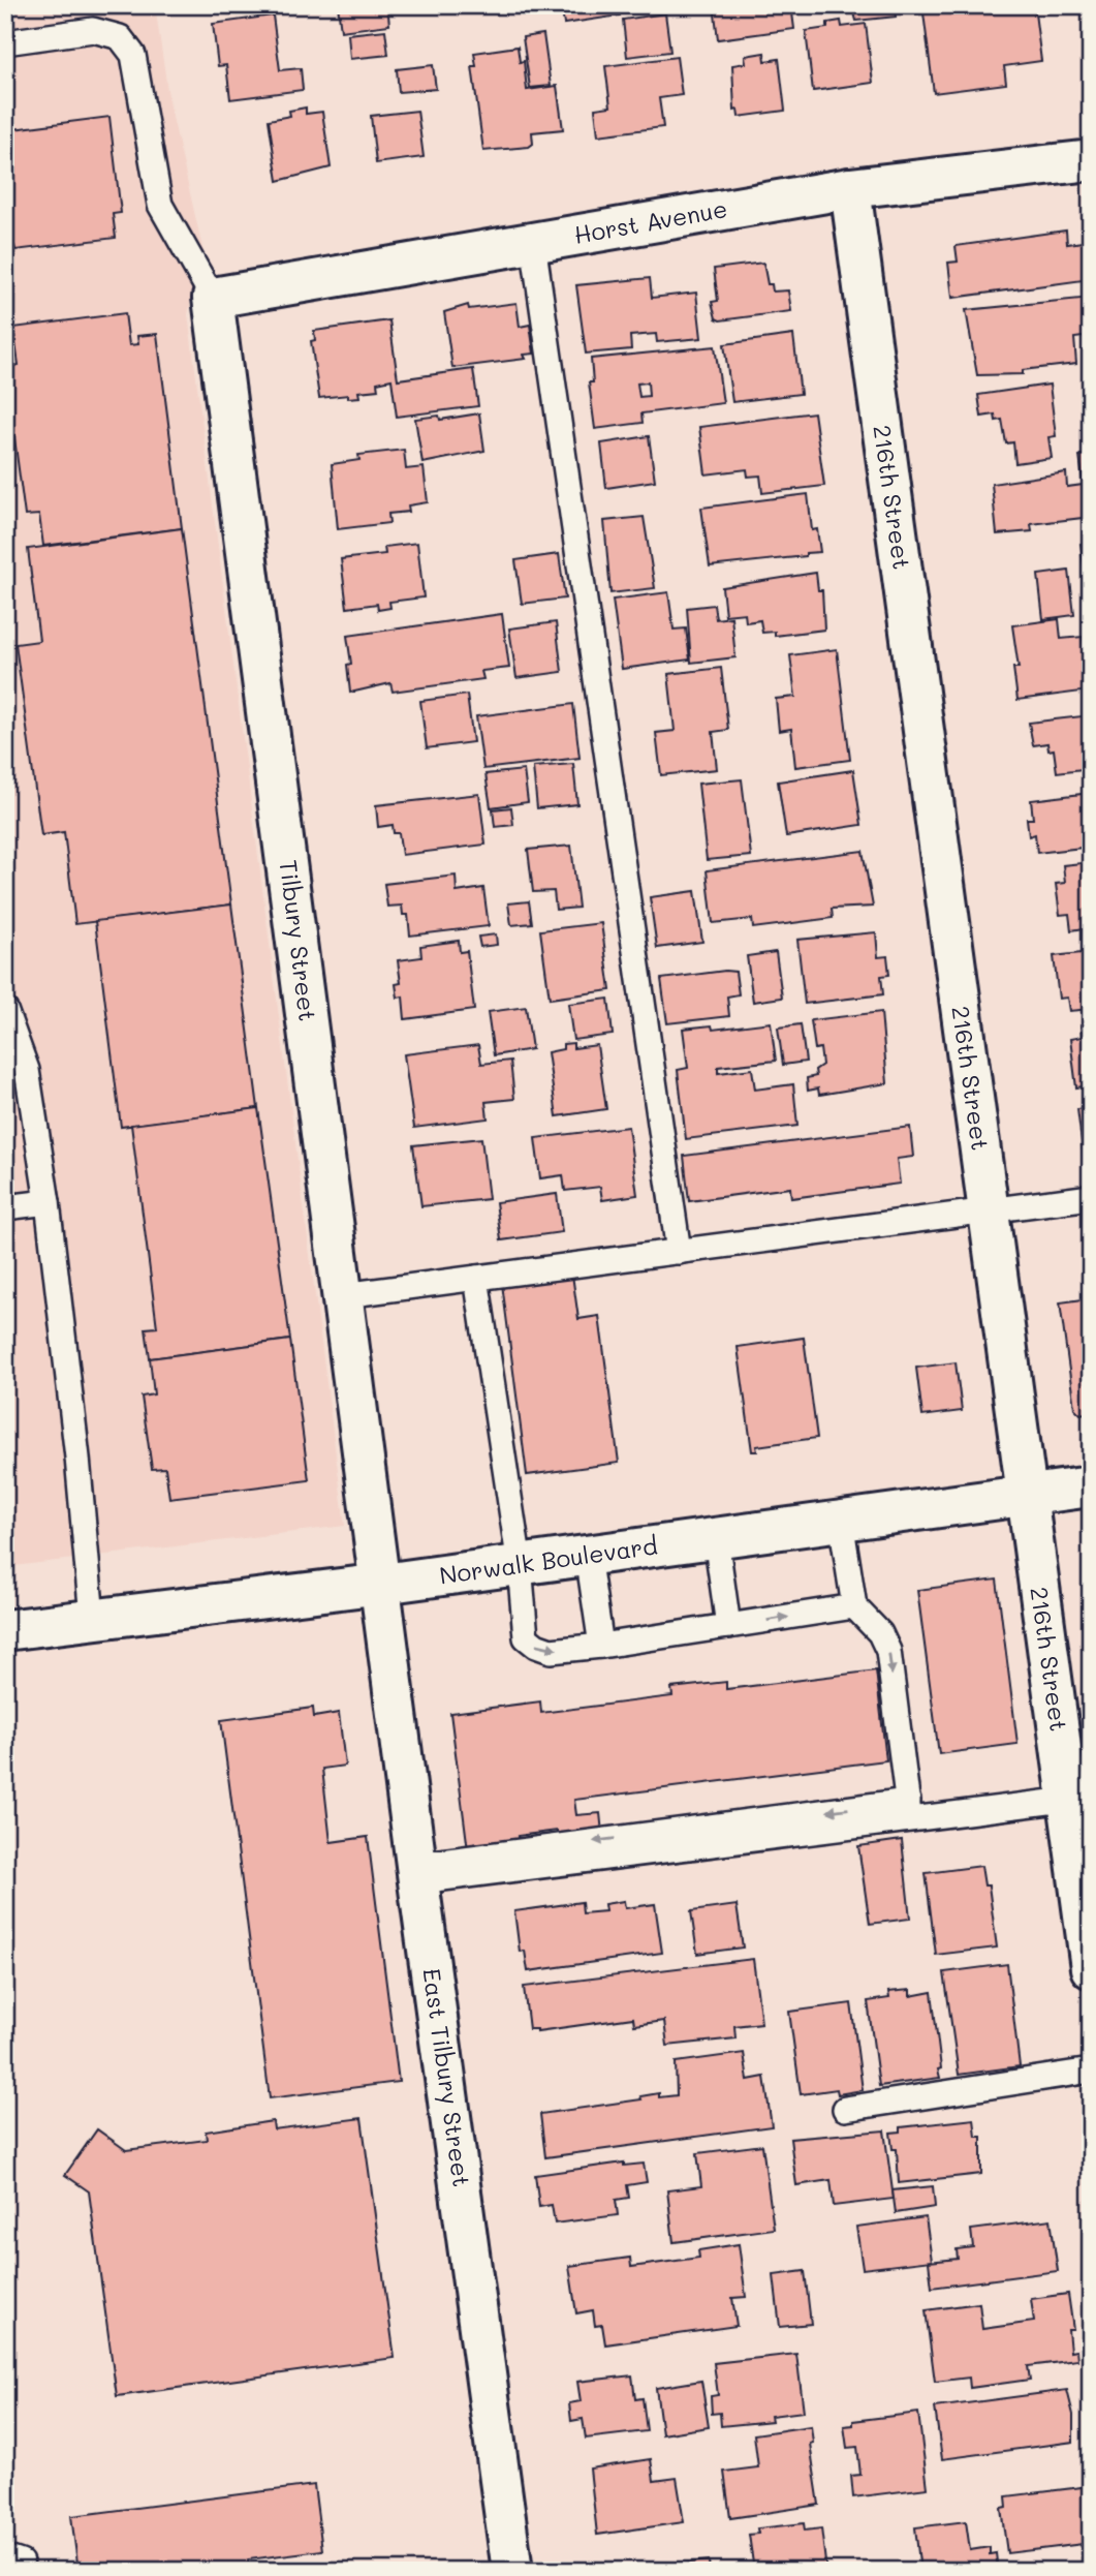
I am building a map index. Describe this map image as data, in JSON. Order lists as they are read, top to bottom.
{
  "streets": {
    "street": [
      "Horst Avenue",
      "216th Street",
      "Tilbury Street",
      "Norwalk Boulevard",
      "East Tilbury Street"
    ]
  },
  "crossings": [
    ["Horst Avenue", "216th Street"],
    ["Horst Avenue", "Tilbury Street"],
    ["216th Street", "Norwalk Boulevard"],
    ["Tilbury Street", "Norwalk Boulevard"],
    ["Tilbury Street", "East Tilbury Street"],
    ["Norwalk Boulevard", "East Tilbury Street"]
  ]
}
